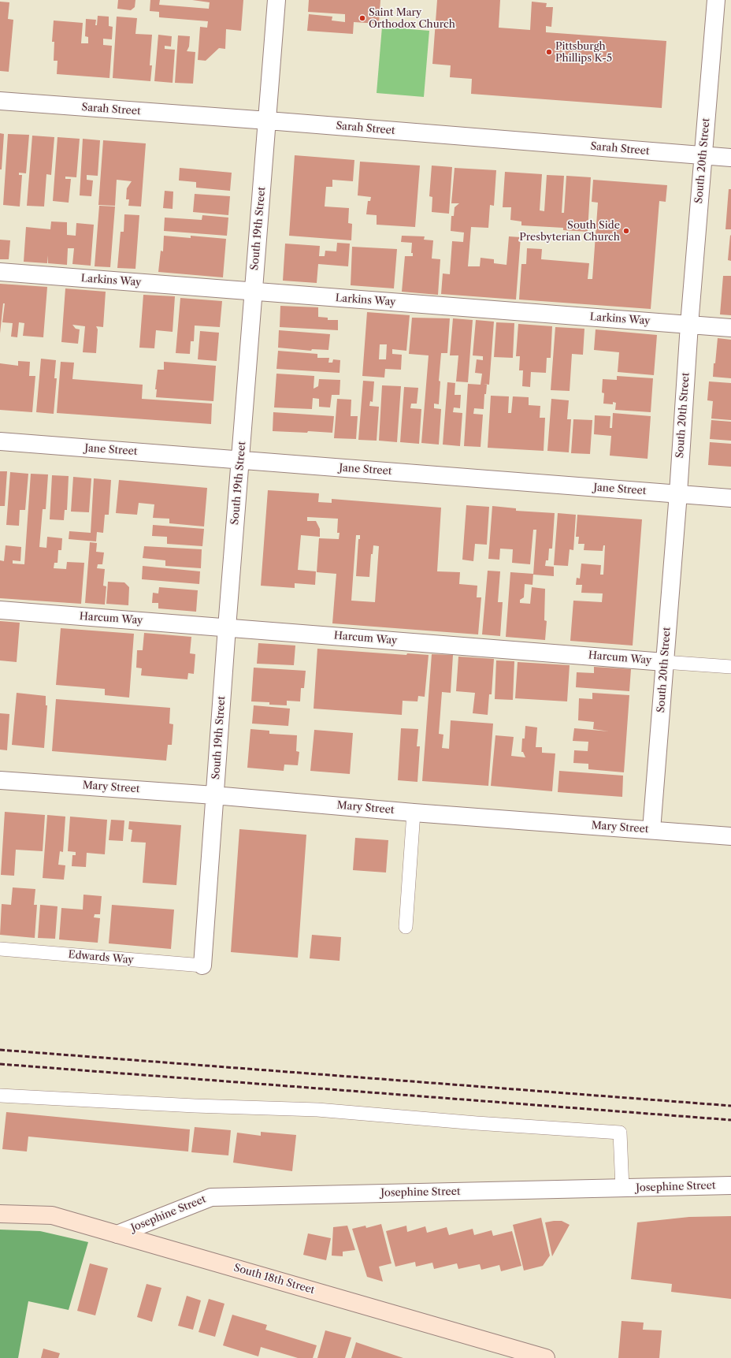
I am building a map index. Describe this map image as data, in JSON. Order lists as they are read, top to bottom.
{
  "streets": {
    "main road": ["South 18th Street"],
    "street": [
      "Sarah Street",
      "South 20th Street",
      "South 19th Street",
      "Larkins Way",
      "Jane Street",
      "Harcum Way",
      "Mary Street",
      "Josephine Street"
    ],
    "lane": ["Edwards Way"]
  },
  "crossings": [
    ["Sarah Street", "South 20th Street"],
    ["Sarah Street", "South 19th Street"],
    ["South 20th Street", "Larkins Way"],
    ["South 20th Street", "Jane Street"],
    ["South 20th Street", "Harcum Way"],
    ["South 20th Street", "Mary Street"],
    ["South 19th Street", "Larkins Way"],
    ["South 19th Street", "Jane Street"],
    ["South 19th Street", "Harcum Way"],
    ["South 19th Street", "Mary Street"],
    ["South 19th Street", "Edwards Way"],
    ["Josephine Street", "South 18th Street"]
  ],
  "places": ["Saint Mary Orthodox Church", "Pittsburgh Phillips K-5", "South Side Presbyterian Church"]
}
